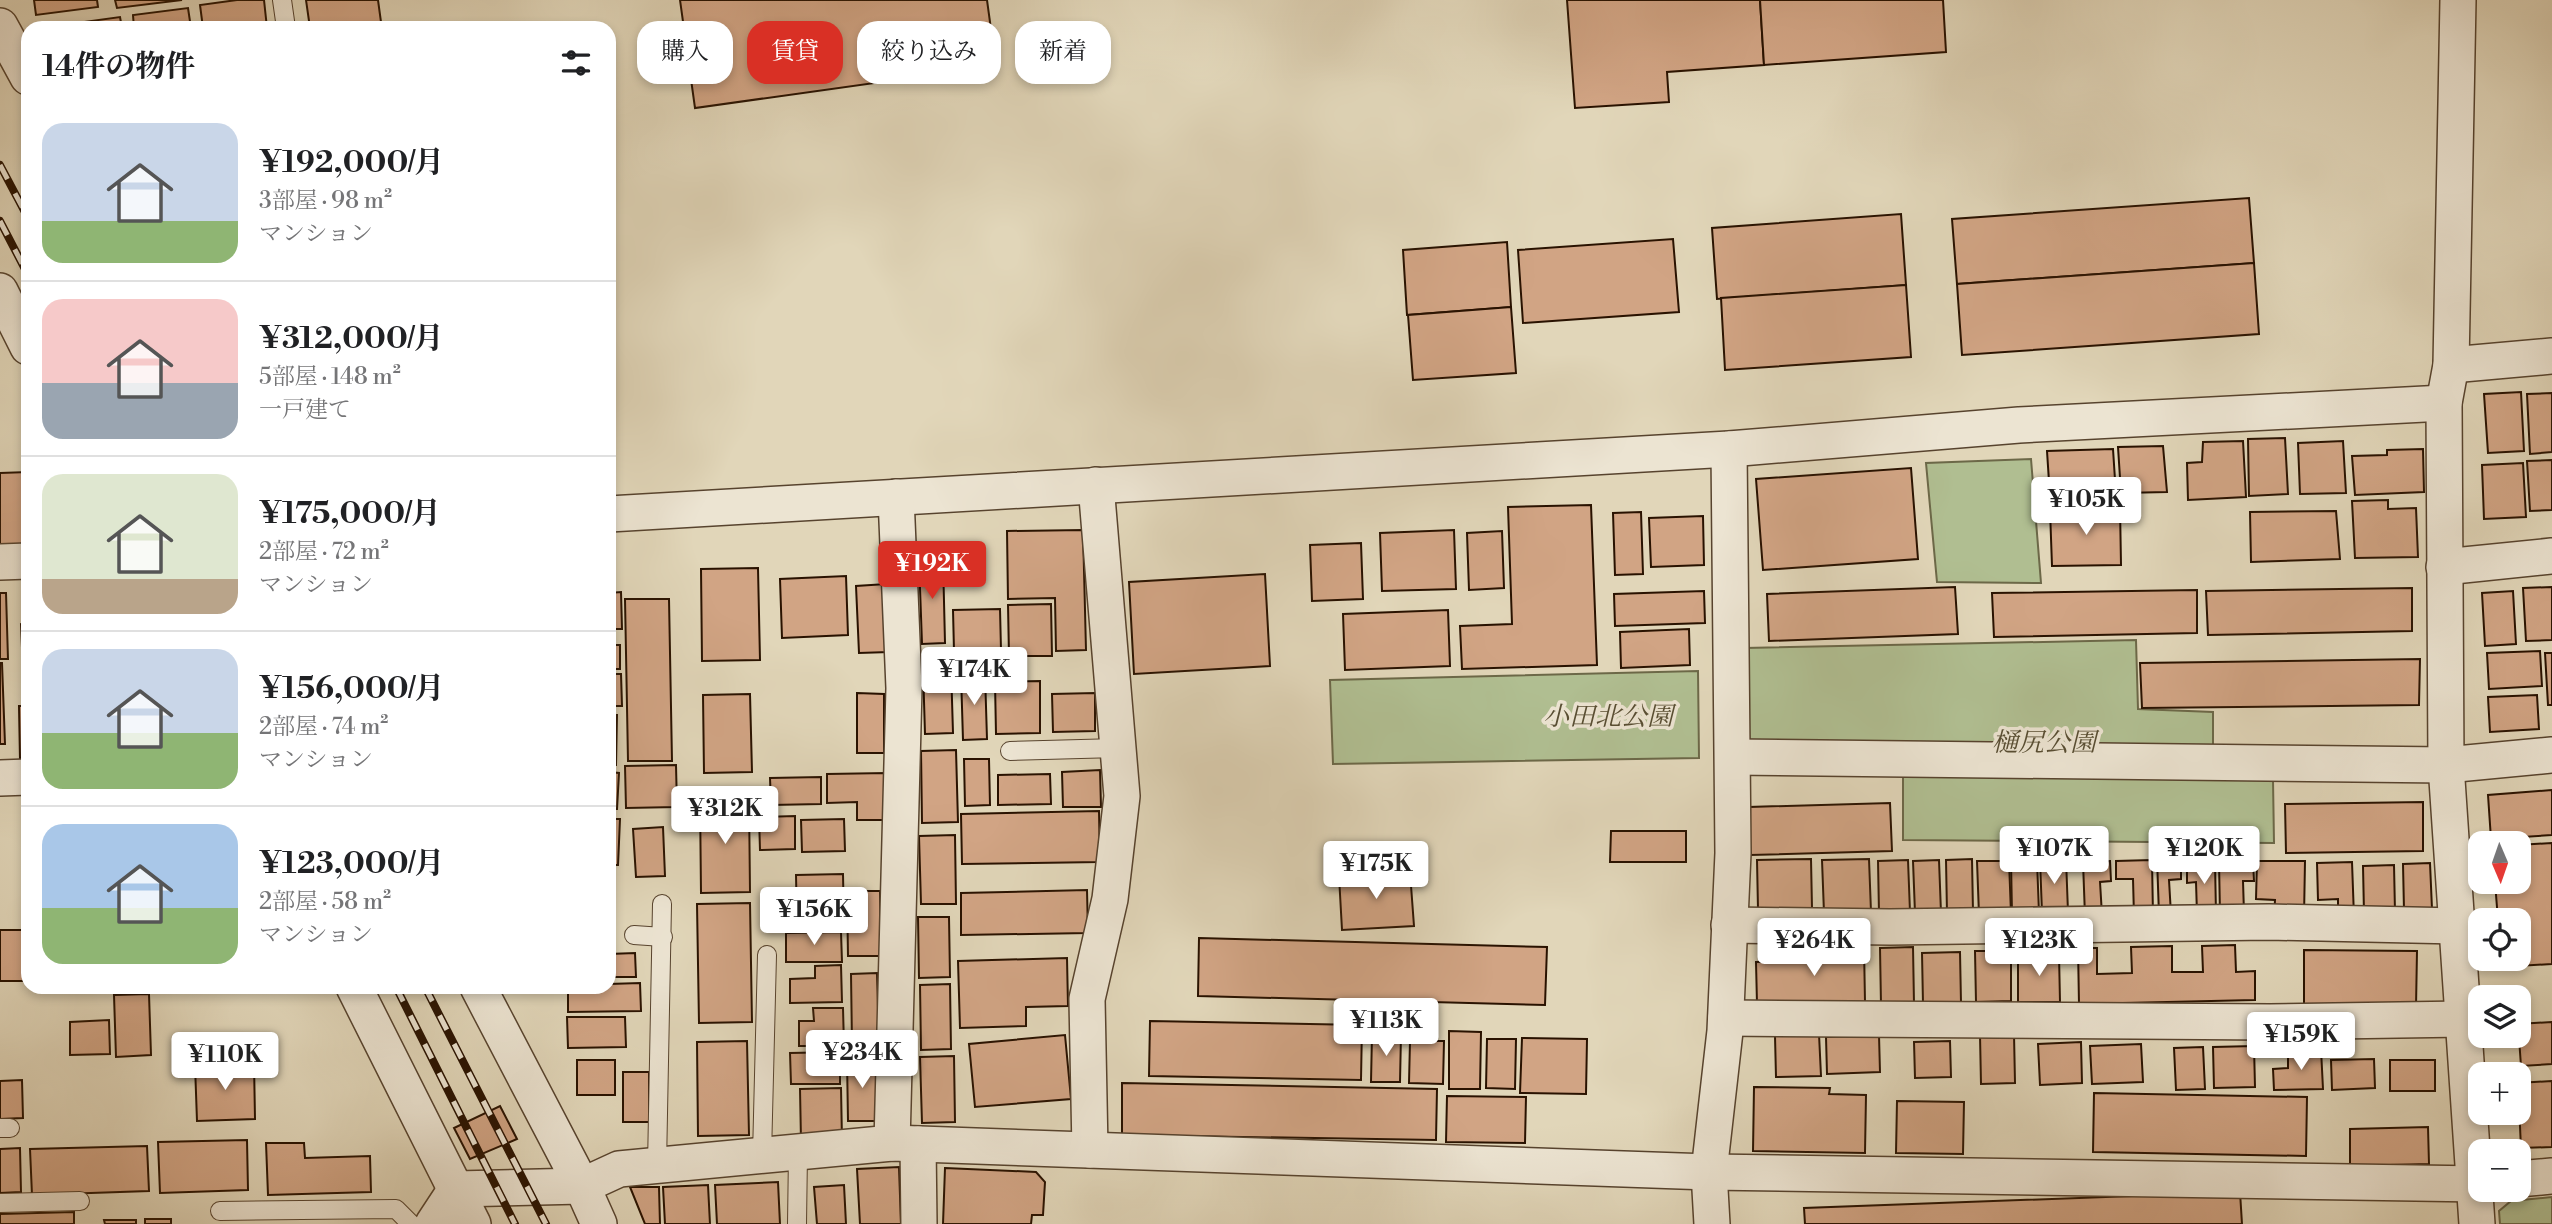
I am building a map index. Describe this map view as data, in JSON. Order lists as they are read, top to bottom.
{
  "parks": ["小田北公園", "樋尻公園"],
  "north": "bottom",
  "page": {
    "chip": [
      "購入",
      "賃貸",
      "絞り込み",
      "新着"
    ],
    "heading": "14件の物件",
    "list": [
      {
        "name": "¥192,000/月",
        "note": "3部屋 · 98 m² · マンション"
      },
      {
        "name": "¥312,000/月",
        "note": "5部屋 · 148 m² · 一戸建て"
      },
      {
        "name": "¥175,000/月",
        "note": "2部屋 · 72 m² · マンション"
      },
      {
        "name": "¥156,000/月",
        "note": "2部屋 · 74 m² · マンション"
      },
      {
        "name": "¥123,000/月",
        "note": "2部屋 · 58 m² · マンション"
      }
    ],
    "price": [
      "¥105K",
      "¥192K",
      "¥174K",
      "¥312K",
      "¥107K",
      "¥120K",
      "¥175K",
      "¥156K",
      "¥264K",
      "¥123K",
      "¥113K",
      "¥159K",
      "¥234K",
      "¥110K"
    ],
    "map_buttons": ["+", "−"]
  }
}
